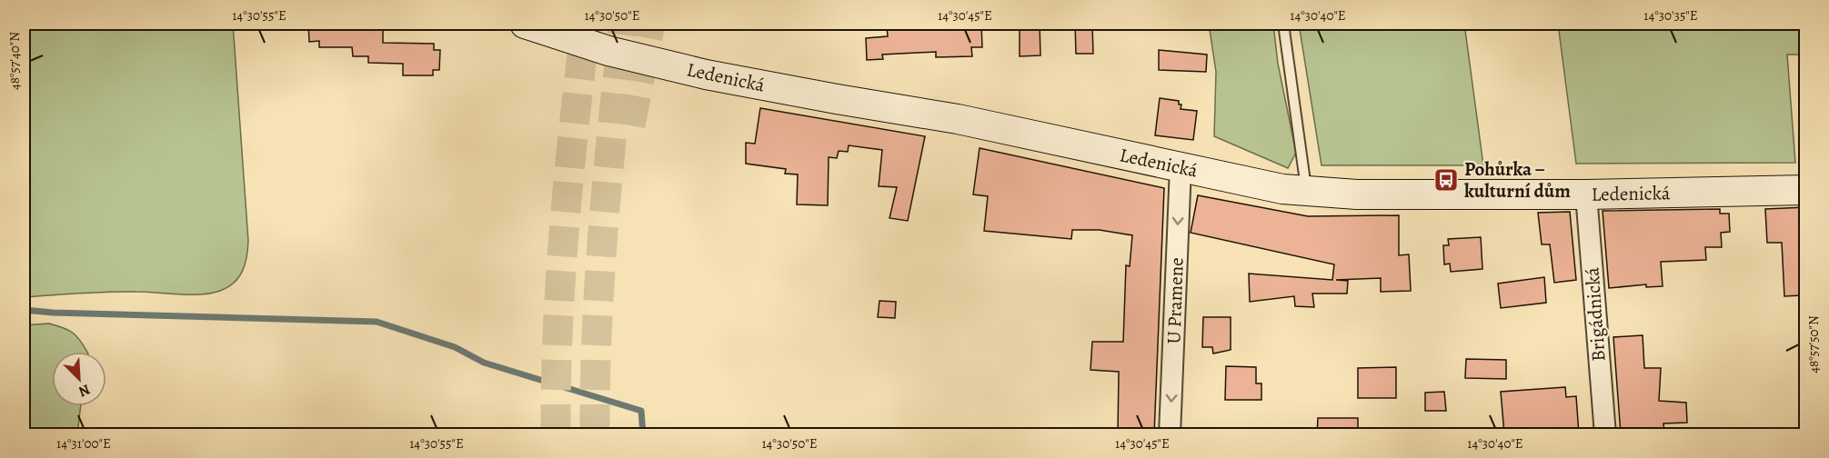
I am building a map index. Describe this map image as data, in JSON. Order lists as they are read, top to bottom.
{
  "streets": {
    "main road": ["Ledenická"],
    "street": ["U Pramene", "Brigádnická"]
  },
  "crossings": [
    ["Ledenická", "U Pramene"],
    ["Ledenická", "Brigádnická"]
  ],
  "one_way": ["U Pramene"],
  "places": {
    "bus stop": ["Pohůrka – kulturní dům"]
  },
  "north": "bottom right",
  "coordinates": [
    "14°30'55\"E",
    "14°30'50\"E",
    "14°30'45\"E",
    "14°30'40\"E",
    "14°30'35\"E",
    "48°57'40\"N",
    "48°57'50\"N",
    "14°31'00\"E"
  ]
}
